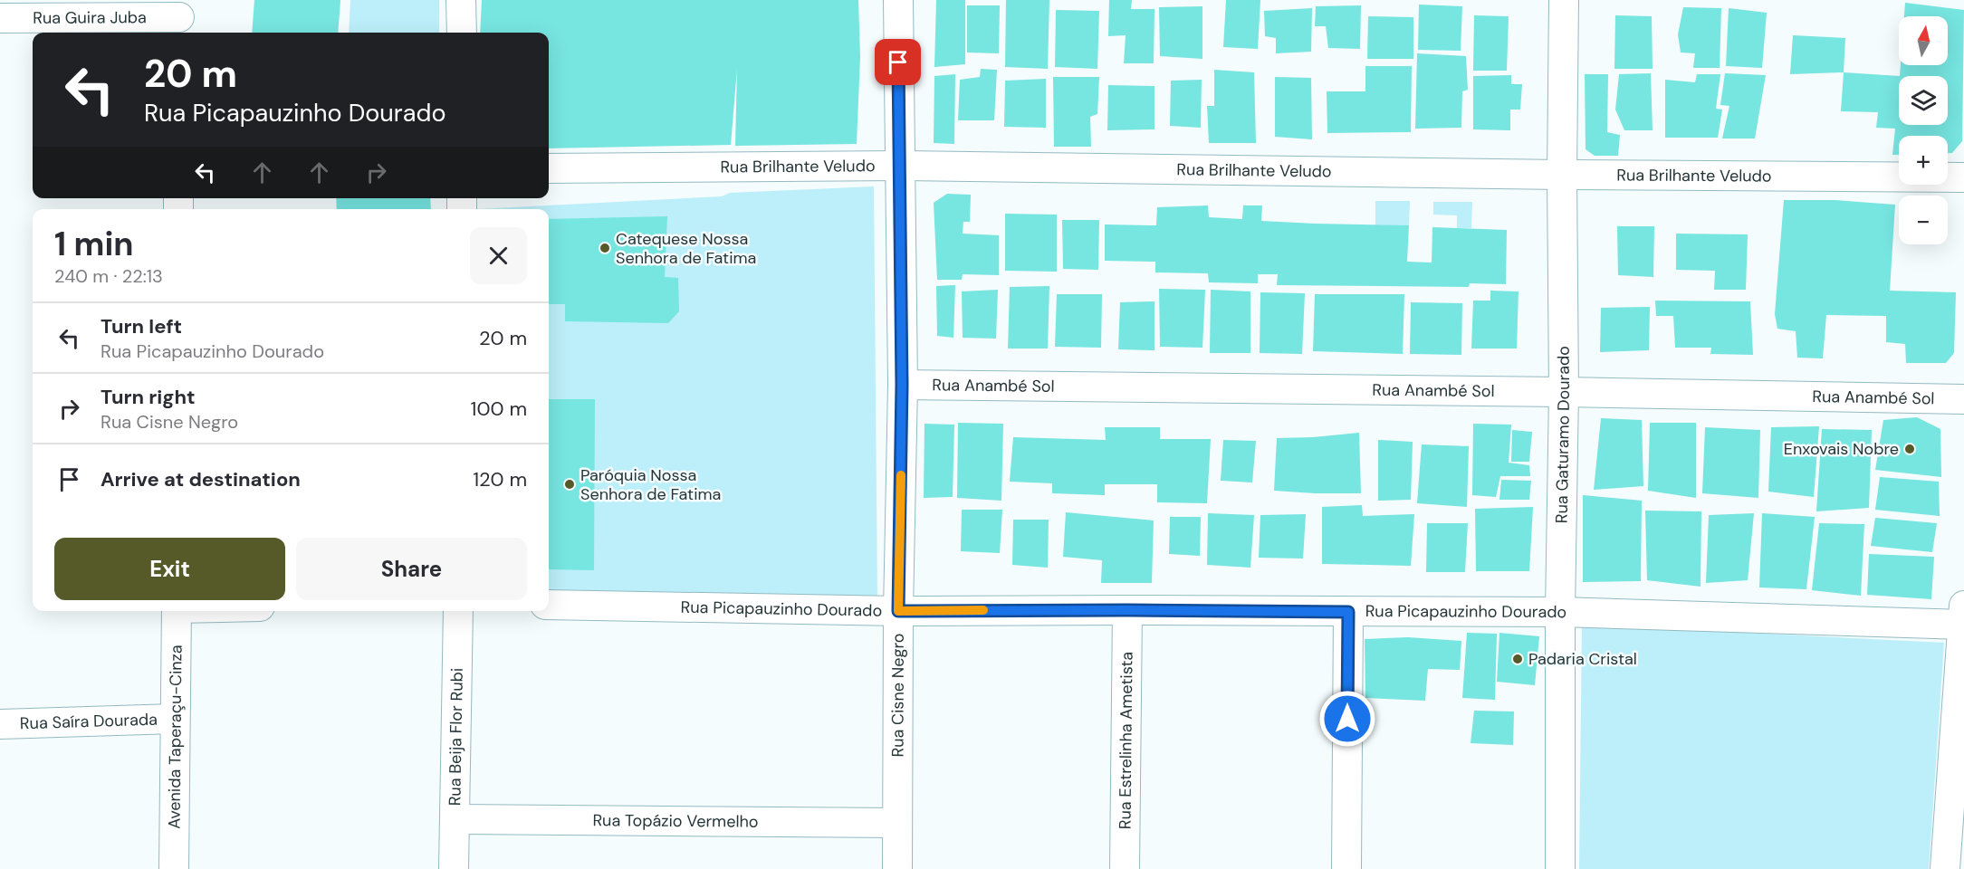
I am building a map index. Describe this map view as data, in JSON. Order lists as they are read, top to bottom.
{
  "streets": {
    "street": [
      "Rua Guira Juba",
      "Rua Brilhante Veludo",
      "Rua Anambé Sol",
      "Rua Gaturamo Dourado",
      "Rua Picapauzinho Dourado",
      "Rua Cisne Negro",
      "Rua Saíra Dourada",
      "Avenida Taperaçu-Cinza",
      "Rua Beija Flor Rubi",
      "Rua Estrelinha Ametista",
      "Rua Topázio Vermelho"
    ]
  },
  "crossings": [
    ["Rua Brilhante Veludo", "Rua Gaturamo Dourado"],
    ["Rua Brilhante Veludo", "Rua Cisne Negro"],
    ["Rua Anambé Sol", "Rua Gaturamo Dourado"],
    ["Rua Anambé Sol", "Rua Cisne Negro"],
    ["Rua Gaturamo Dourado", "Rua Picapauzinho Dourado"],
    ["Rua Picapauzinho Dourado", "Rua Cisne Negro"],
    ["Rua Picapauzinho Dourado", "Rua Estrelinha Ametista"],
    ["Rua Cisne Negro", "Rua Topázio Vermelho"],
    ["Rua Saíra Dourada", "Avenida Taperaçu-Cinza"],
    ["Rua Beija Flor Rubi", "Rua Topázio Vermelho"]
  ],
  "places": [
    "Catequese Nossa Senhora de Fatima",
    "Enxovais Nobre",
    "Paróquia Nossa Senhora de Fatima",
    "Padaria Cristal"
  ],
  "north": "top",
  "page": {
    "map_buttons": ["+", "−"],
    "turn": ["20 m", "Rua Picapauzinho Dourado"],
    "heading": ["1 min", "240 m · 22:13"],
    "list": [
      {
        "name": "Turn left",
        "note": "Rua Picapauzinho Dourado",
        "value": "20 m"
      },
      {
        "name": "Turn right",
        "note": "Rua Cisne Negro",
        "value": "100 m"
      },
      {
        "name": "Arrive at destination",
        "value": "120 m"
      }
    ],
    "buttons": ["Exit", "Share"]
  }
}
